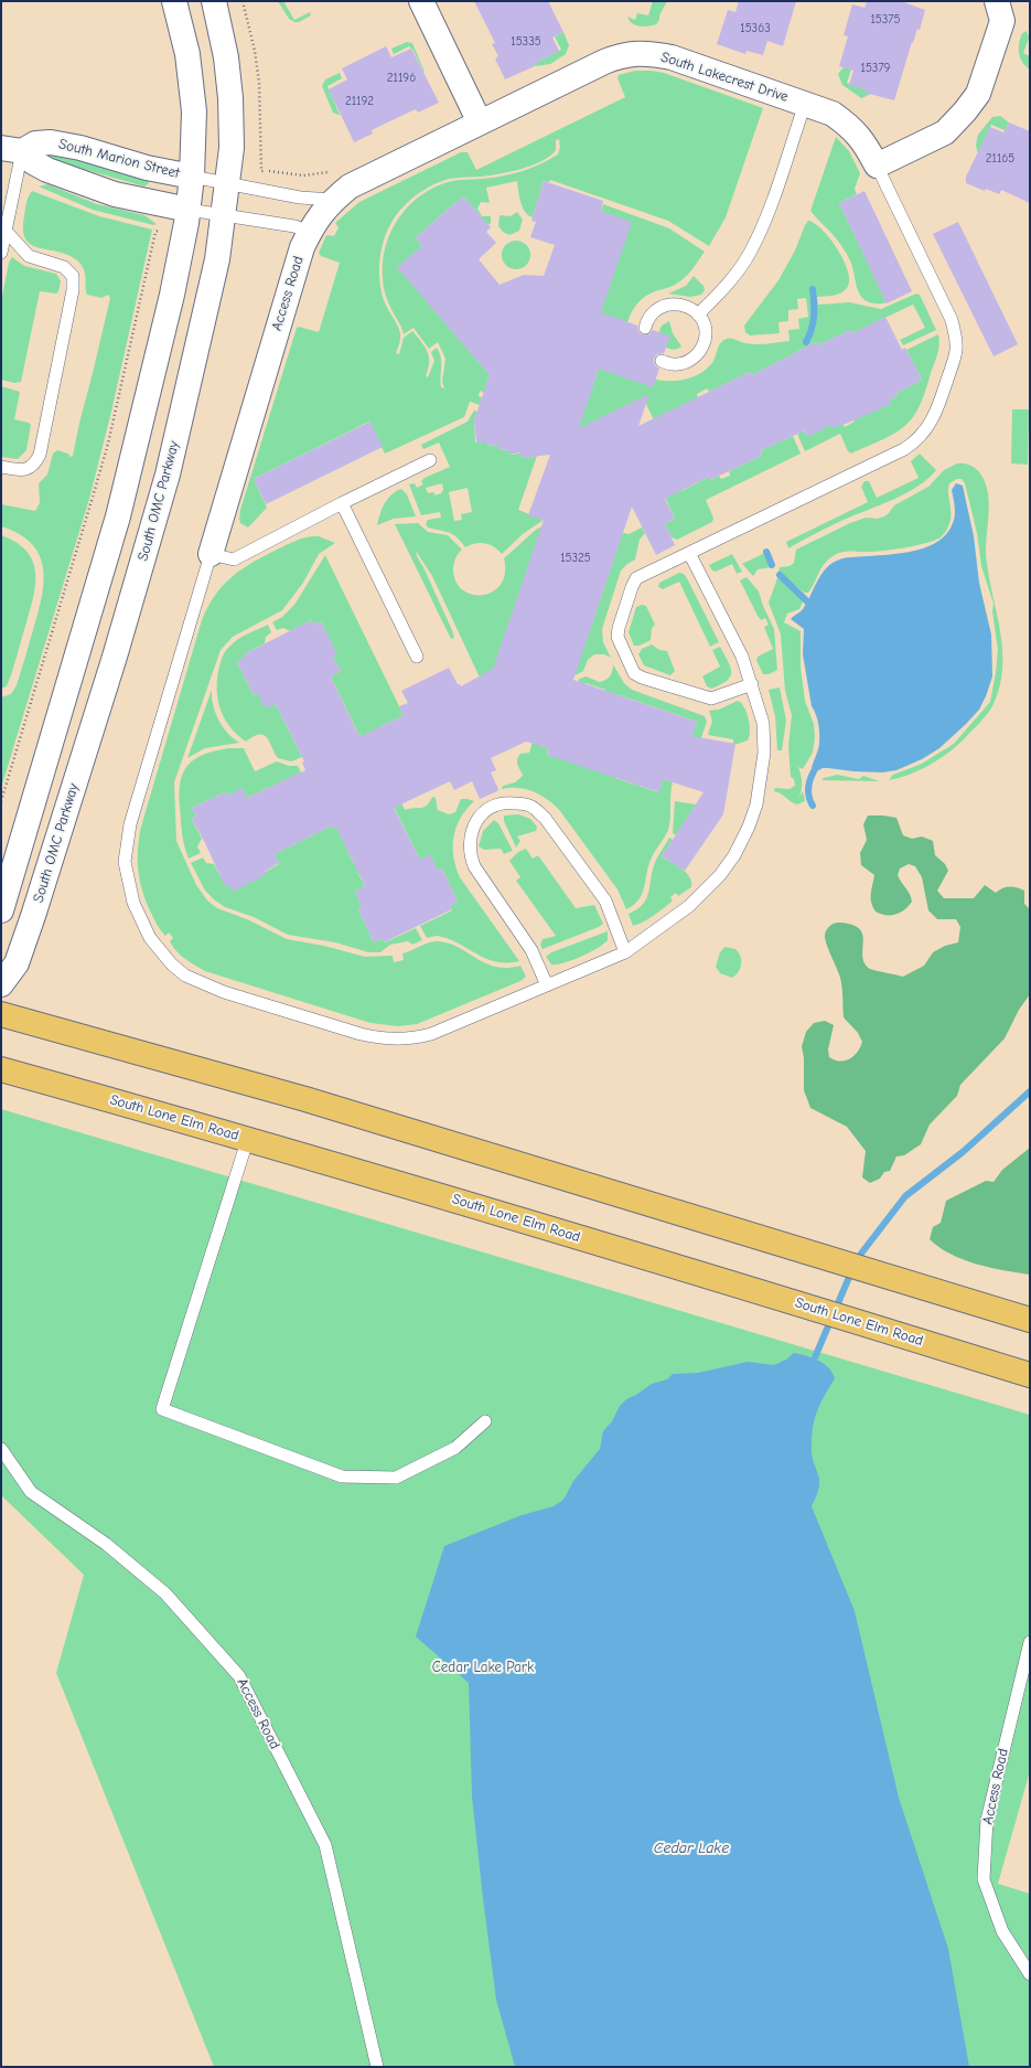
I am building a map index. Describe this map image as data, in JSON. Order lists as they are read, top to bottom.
{
  "streets": {
    "main road": ["South Lone Elm Road"],
    "street": [
      "South Lakecrest Drive",
      "South Marion Street",
      "Access Road",
      "South OMC Parkway"
    ]
  },
  "crossings": [
    ["South Lakecrest Drive", "Access Road"]
  ],
  "water": ["Cedar Lake"],
  "parks": ["Cedar Lake Park"],
  "house_numbers": [
    "15375",
    "15363",
    "15335",
    "15379",
    "21196",
    "21192",
    "21165",
    "15325"
  ]
}
